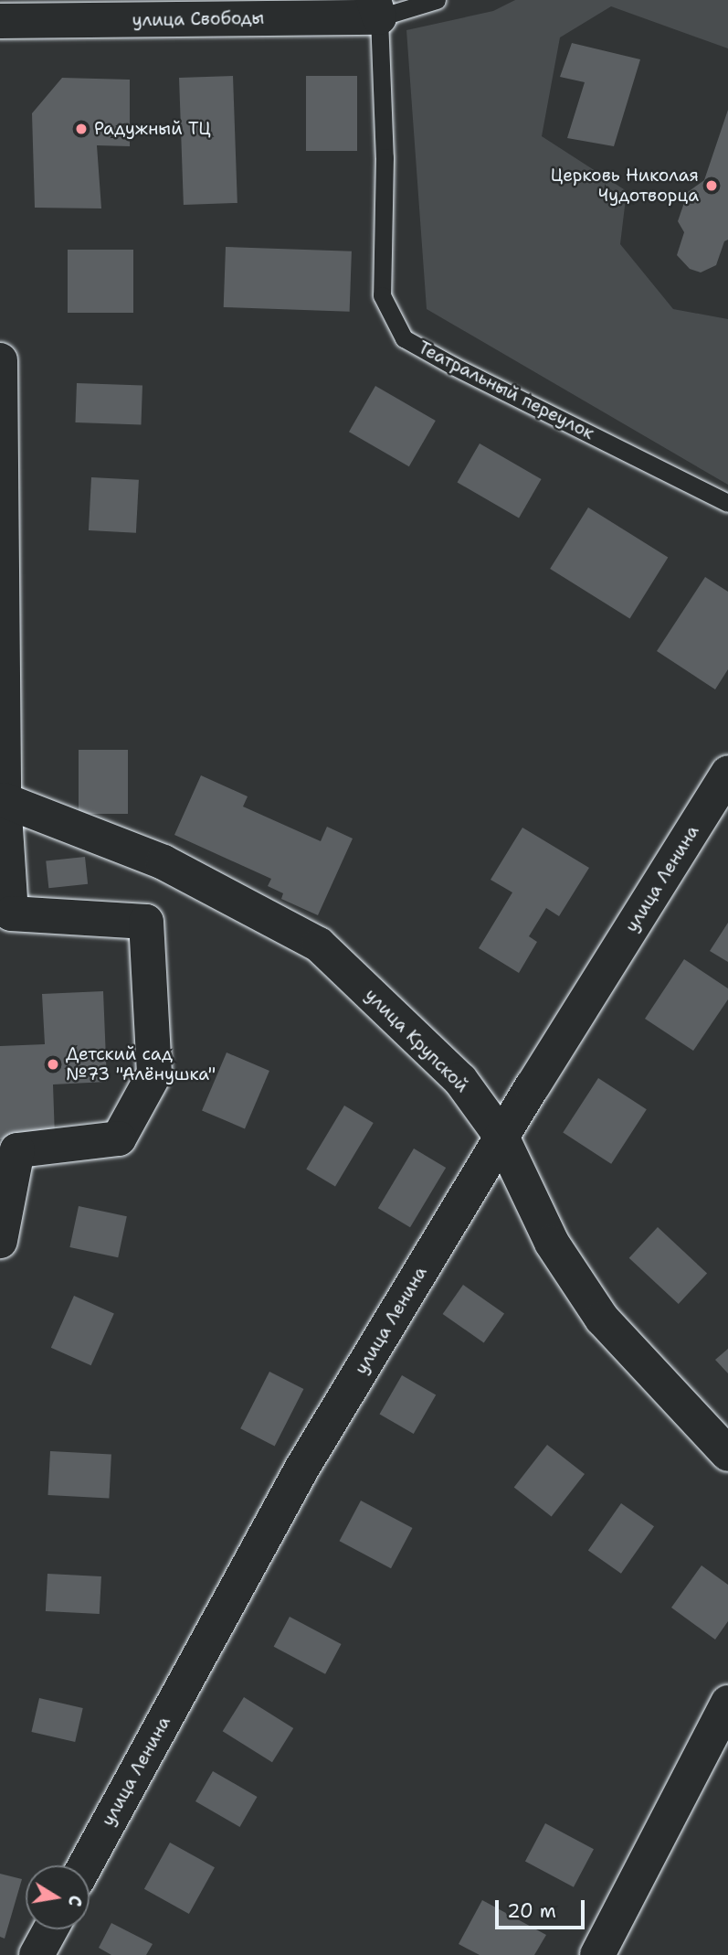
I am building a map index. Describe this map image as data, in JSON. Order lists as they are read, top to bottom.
{
  "streets": {
    "street": ["улица Свободы", "улица Ленина", "улица Крупской"],
    "lane": ["Театральный переулок"]
  },
  "crossings": [
    ["улица Свободы", "Театральный переулок"],
    ["улица Ленина", "улица Крупской"]
  ],
  "places": ["Радужный ТЦ", "Церковь Николая Чудотворца", "Детский сад №73 \"Алёнушка\""],
  "scale_bar": "20 m",
  "north": "right"
}
